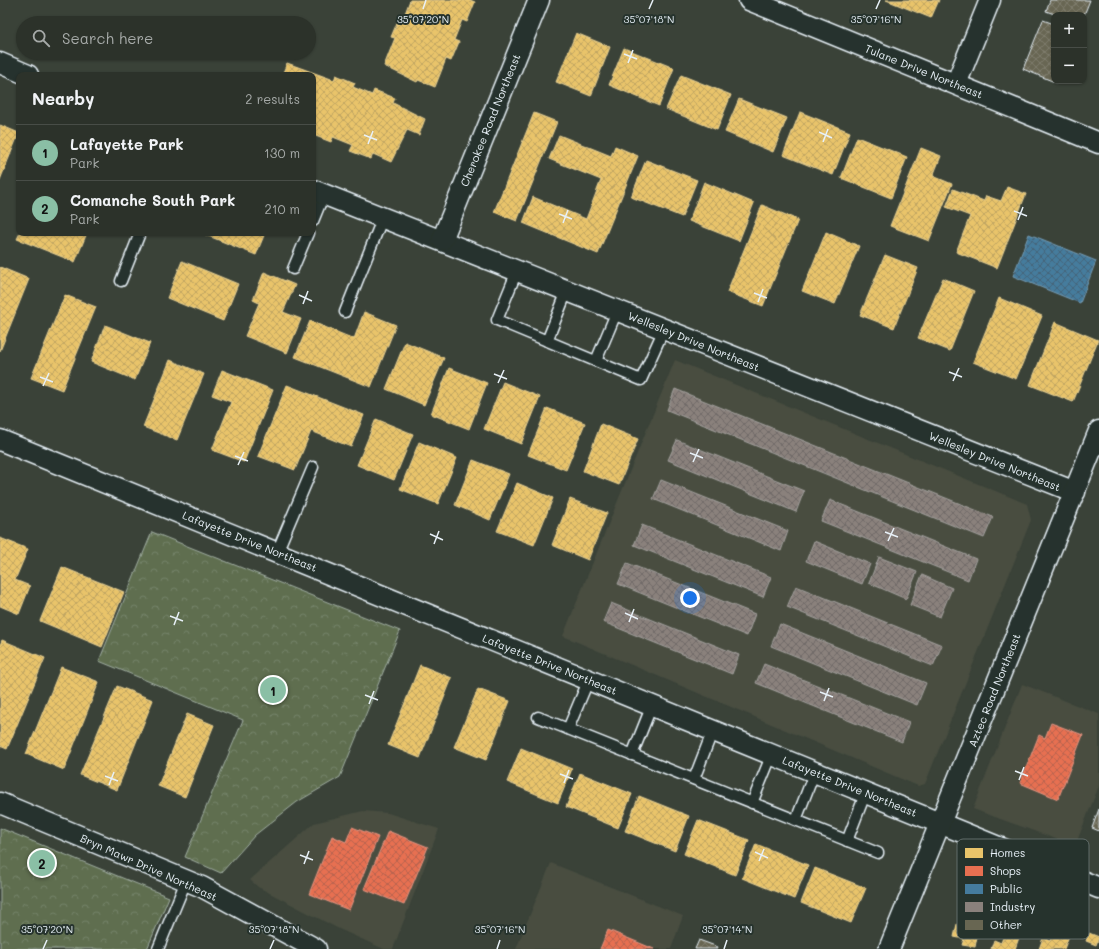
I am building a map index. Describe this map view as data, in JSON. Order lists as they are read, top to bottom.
{
  "streets": {
    "street": [
      "Tulane Drive Northeast",
      "Cherokee Road Northeast",
      "Wellesley Drive Northeast",
      "Lafayette Drive Northeast",
      "Aztec Road Northeast",
      "Bryn Mawr Drive Northeast"
    ]
  },
  "crossings": [
    ["Cherokee Road Northeast", "Wellesley Drive Northeast"],
    ["Wellesley Drive Northeast", "Aztec Road Northeast"],
    ["Lafayette Drive Northeast", "Aztec Road Northeast"]
  ],
  "legend": [
    "Homes",
    "Shops",
    "Public",
    "Industry",
    "Other"
  ],
  "page": {
    "map_buttons": ["+", "−"],
    "search": "Search here",
    "heading": ["Nearby", "2 results"],
    "list": [
      {
        "mark": "1",
        "name": "Lafayette Park",
        "note": "Park",
        "value": "130 m"
      },
      {
        "mark": "2",
        "name": "Comanche South Park",
        "note": "Park",
        "value": "210 m"
      }
    ],
    "pins": ["1", "2"]
  },
  "coordinates": [
    "35°07'20\"N",
    "35°07'18\"N",
    "35°07'16\"N",
    "35°07'14\"N"
  ]
}
